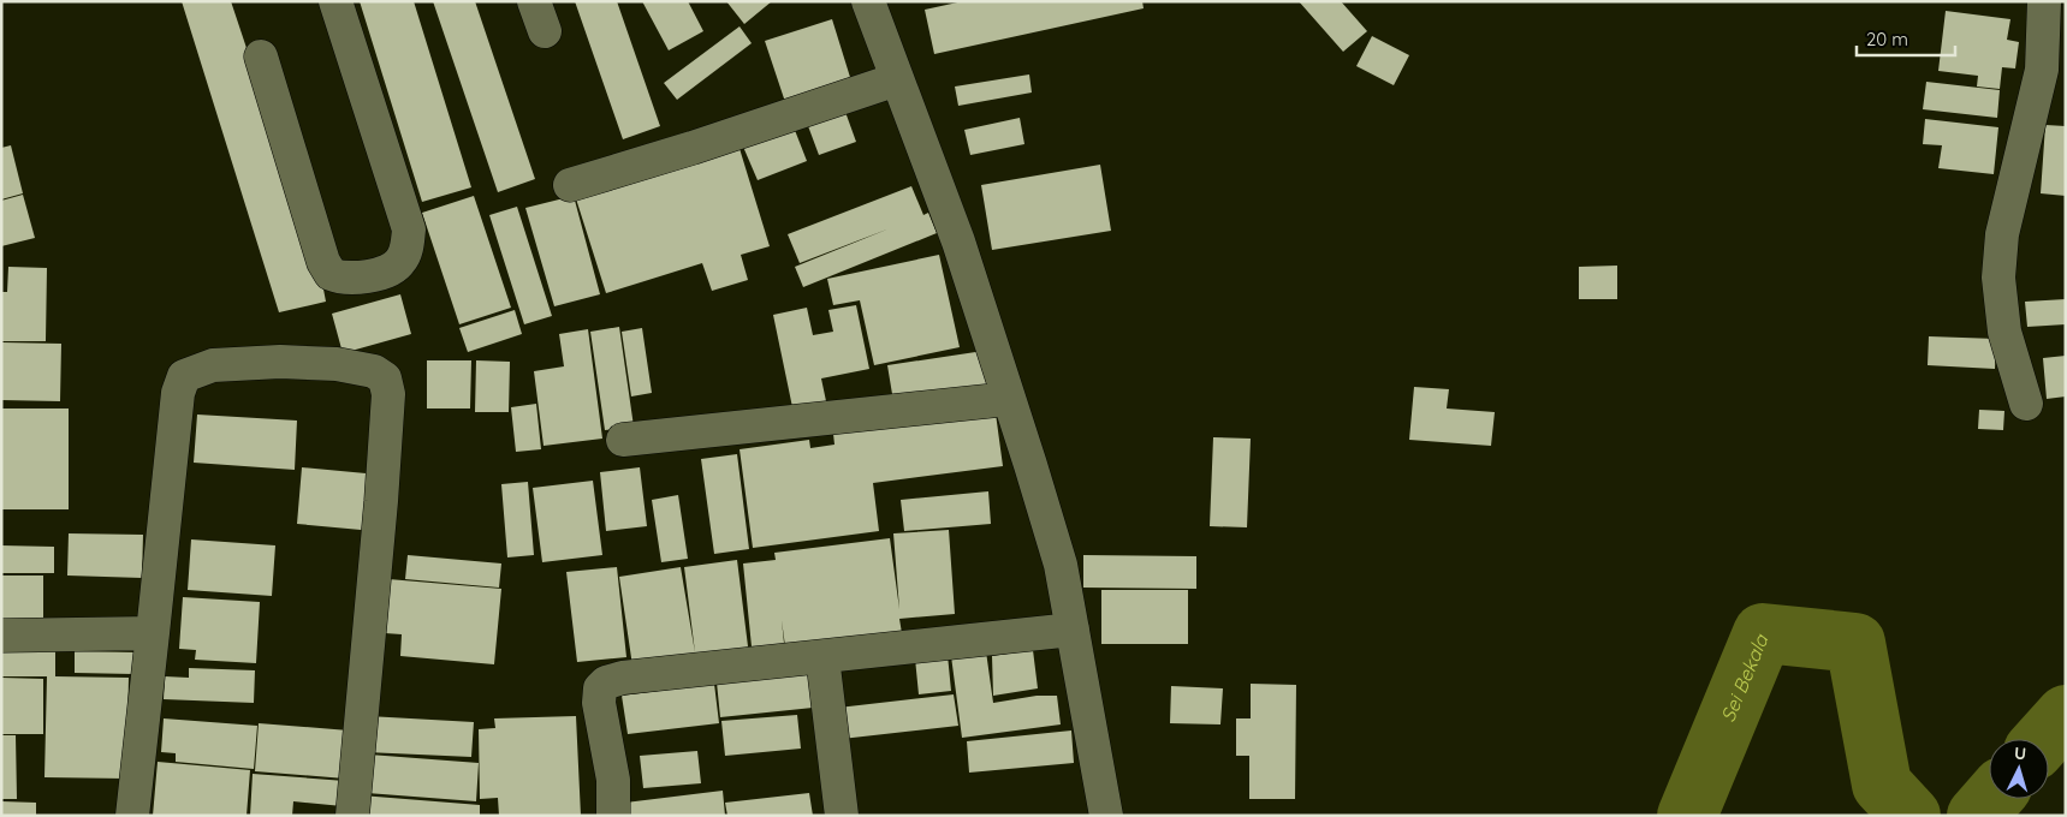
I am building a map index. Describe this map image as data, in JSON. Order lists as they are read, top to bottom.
{
  "water": ["Sei Bekala"],
  "scale_bar": "20 m",
  "north": "top"
}
